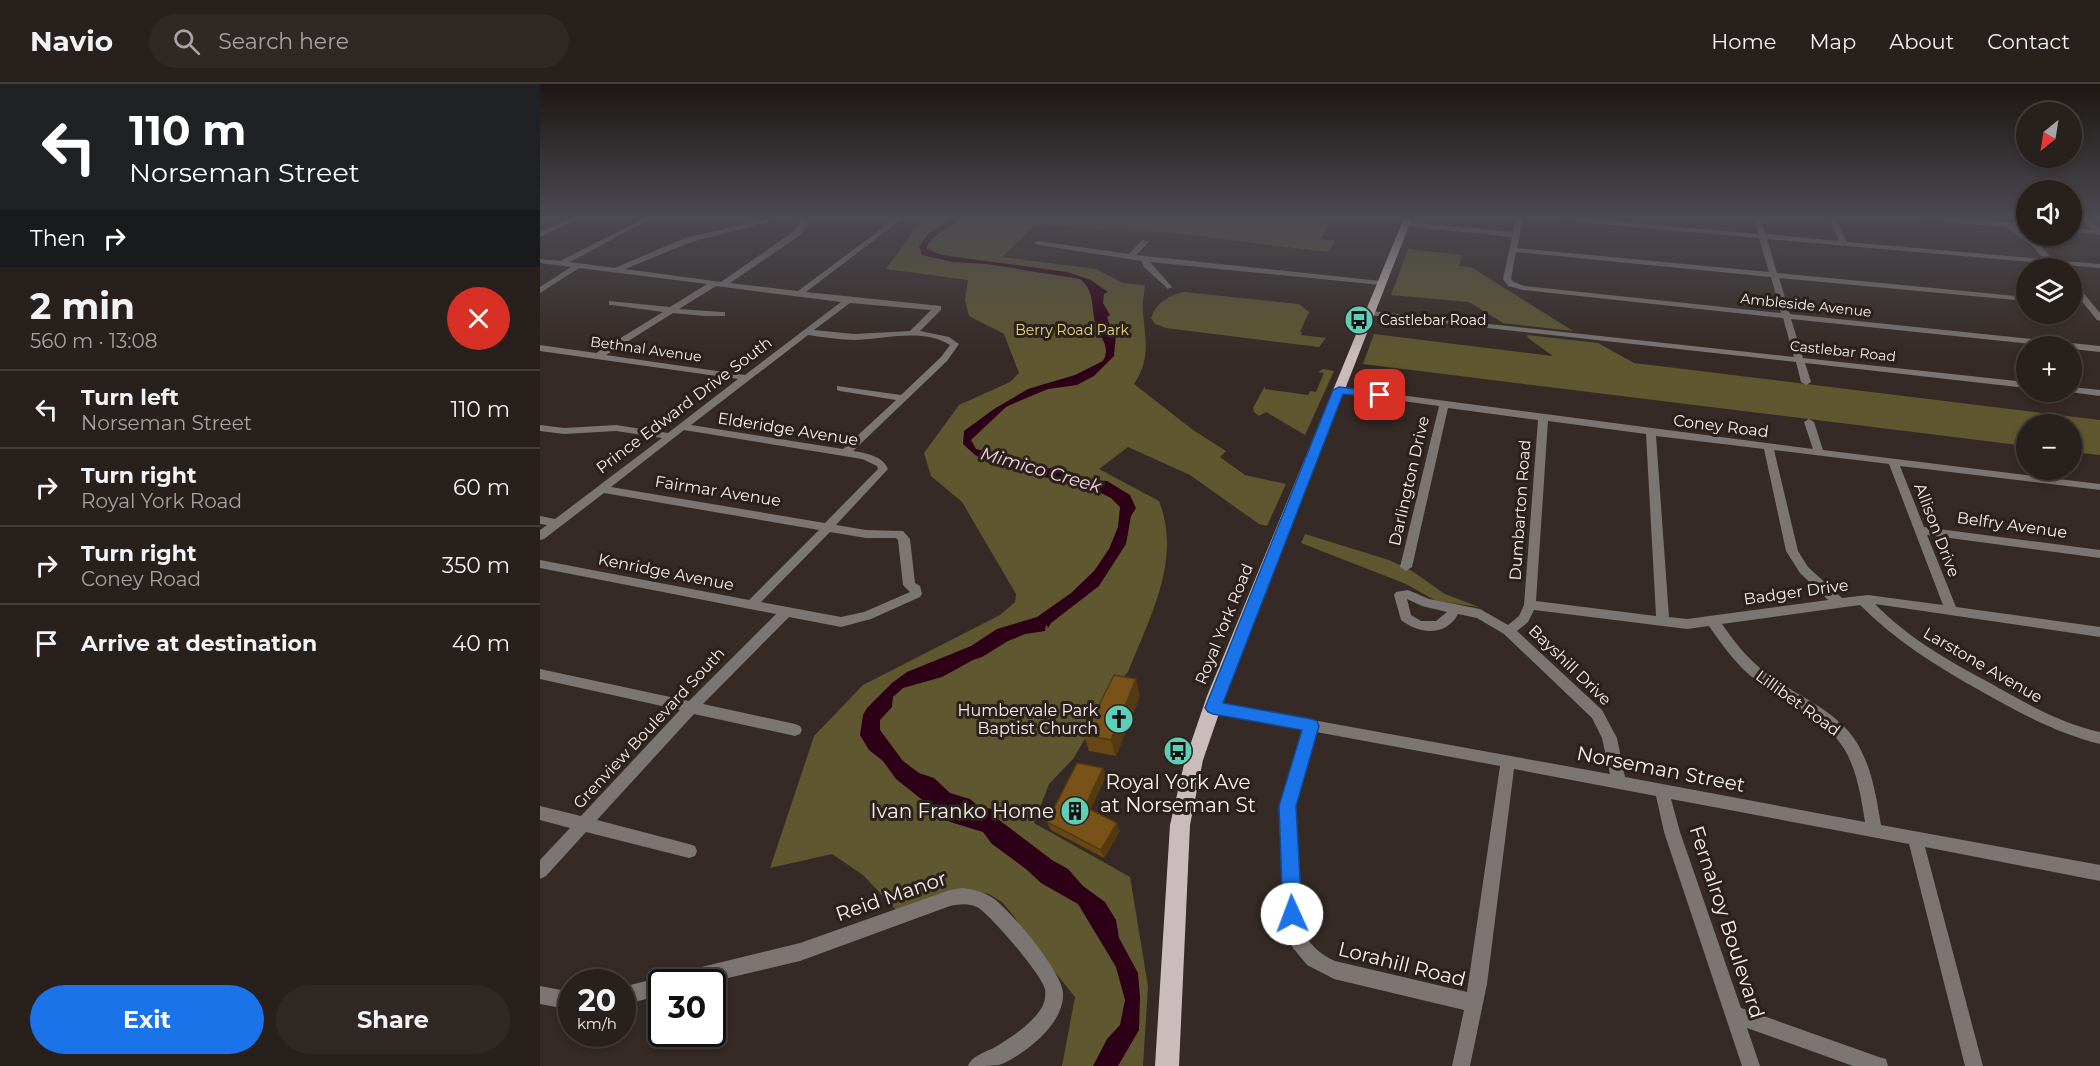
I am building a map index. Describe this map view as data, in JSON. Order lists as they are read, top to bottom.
{
  "streets": {
    "main road": ["Royal York Road"],
    "street": [
      "Ambleside Avenue",
      "Bethnal Avenue",
      "Castlebar Road",
      "Prince Edward Drive South",
      "Coney Road",
      "Elderidge Avenue",
      "Darlington Drive",
      "Fairmar Avenue",
      "Dumbarton Road",
      "Belfry Avenue",
      "Allison Drive",
      "Kenridge Avenue",
      "Badger Drive",
      "Bayshill Drive",
      "Larstone Avenue",
      "Lillibet Road",
      "Grenview Boulevard South",
      "Norseman Street",
      "Reid Manor",
      "Fernalroy Boulevard",
      "Lorahill Road"
    ]
  },
  "crossings": [
    ["Bethnal Avenue", "Prince Edward Drive South"],
    ["Castlebar Road", "Royal York Road"],
    ["Prince Edward Drive South", "Elderidge Avenue"],
    ["Prince Edward Drive South", "Fairmar Avenue"],
    ["Coney Road", "Darlington Drive"],
    ["Coney Road", "Dumbarton Road"],
    ["Coney Road", "Allison Drive"],
    ["Coney Road", "Royal York Road"],
    ["Elderidge Avenue", "Fairmar Avenue"],
    ["Fairmar Avenue", "Kenridge Avenue"],
    ["Fairmar Avenue", "Grenview Boulevard South"],
    ["Dumbarton Road", "Badger Drive"],
    ["Belfry Avenue", "Allison Drive"],
    ["Allison Drive", "Badger Drive"],
    ["Kenridge Avenue", "Grenview Boulevard South"],
    ["Badger Drive", "Larstone Avenue"],
    ["Badger Drive", "Lillibet Road"],
    ["Royal York Road", "Norseman Street"],
    ["Bayshill Drive", "Norseman Street"],
    ["Lillibet Road", "Norseman Street"],
    ["Norseman Street", "Fernalroy Boulevard"],
    ["Norseman Street", "Lorahill Road"]
  ],
  "water": ["Mimico Creek"],
  "parks": ["Berry Road Park"],
  "places": {
    "bus stop": ["Castlebar Road", "Royal York Ave at Norseman St"],
    "church": ["Humbervale Park Baptist Church"],
    "building": ["Ivan Franko Home"]
  },
  "north": "bottom left",
  "page": {
    "header": "Navio",
    "search": "Search here",
    "nav": [
      "Home",
      "Map",
      "About",
      "Contact"
    ],
    "turn": ["110 m", "Norseman Street"],
    "map_buttons": ["+", "−"],
    "then": "Then",
    "heading": ["2 min", "560 m · 13:08"],
    "list": [
      {
        "name": "Turn left",
        "note": "Norseman Street",
        "value": "110 m"
      },
      {
        "name": "Turn right",
        "note": "Royal York Road",
        "value": "60 m"
      },
      {
        "name": "Turn right",
        "note": "Coney Road",
        "value": "350 m"
      },
      {
        "name": "Arrive at destination",
        "value": "40 m"
      }
    ],
    "speed": "20 km/h",
    "limit": "30",
    "buttons": ["Exit", "Share"]
  }
}
